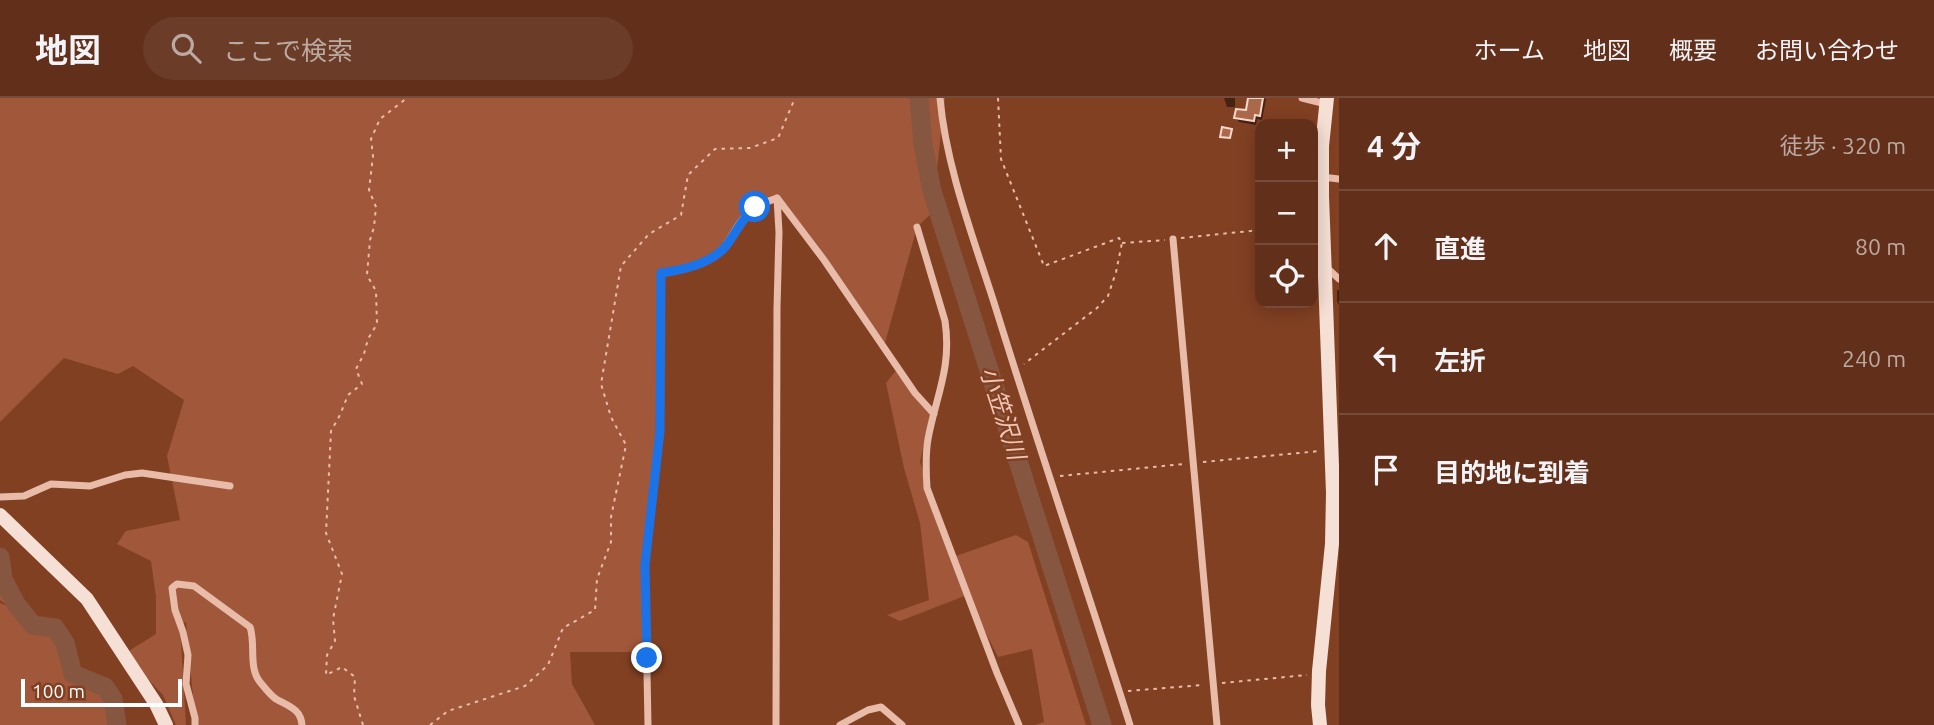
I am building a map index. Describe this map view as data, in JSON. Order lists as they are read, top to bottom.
{
  "water": ["小笠沢川"],
  "scale_bar": "100 m",
  "page": {
    "header": "地図",
    "search": "ここで検索",
    "nav": [
      "ホーム",
      "地図",
      "概要",
      "お問い合わせ"
    ],
    "heading": ["4 分", "徒歩 · 320 m"],
    "map_buttons": ["+", "−"],
    "list": [
      ["直進", "80 m"],
      ["左折", "240 m"],
      "目的地に到着"
    ],
    "scale": "100 m"
  }
}
